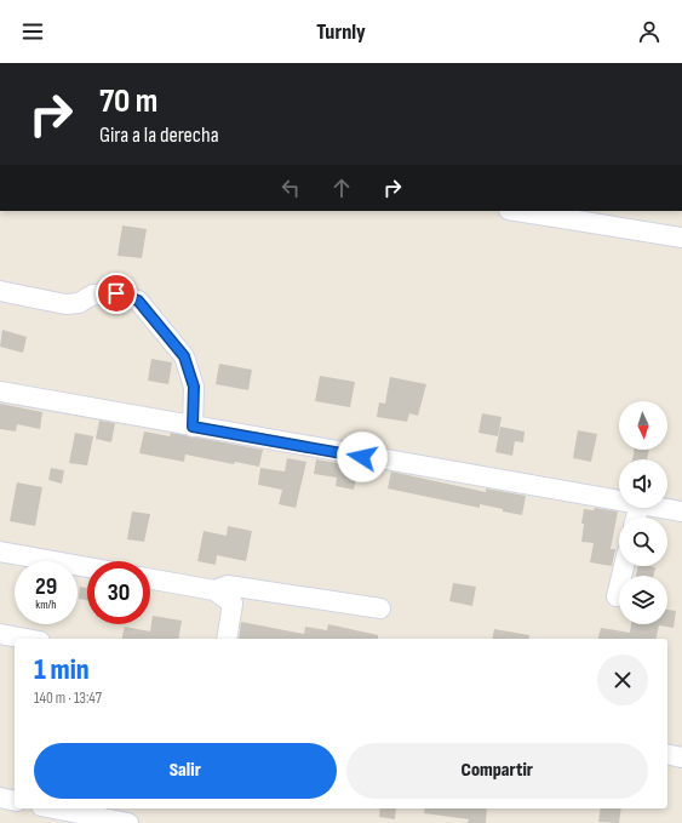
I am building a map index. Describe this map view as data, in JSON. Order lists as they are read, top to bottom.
{
  "north": "bottom",
  "page": {
    "header": "Turnly",
    "turn": ["70 m", "Gira a la derecha"],
    "speed": "29 km/h",
    "limit": "30",
    "heading": ["1 min", "140 m · 13:47"],
    "buttons": ["Salir", "Compartir"]
  }
}
